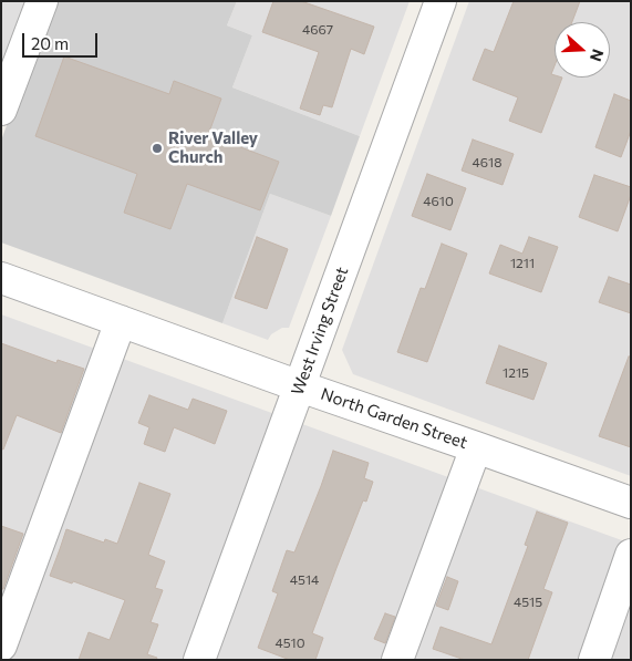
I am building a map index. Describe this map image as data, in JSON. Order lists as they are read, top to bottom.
{
  "streets": {
    "street": ["West Irving Street", "North Garden Street"]
  },
  "crossings": [
    ["West Irving Street", "North Garden Street"]
  ],
  "places": ["River Valley Church"],
  "house_numbers": [
    "4667",
    "4618",
    "4610",
    "1211",
    "1215",
    "4514",
    "4515",
    "4510"
  ],
  "scale_bar": "20 m",
  "north": "right"
}
